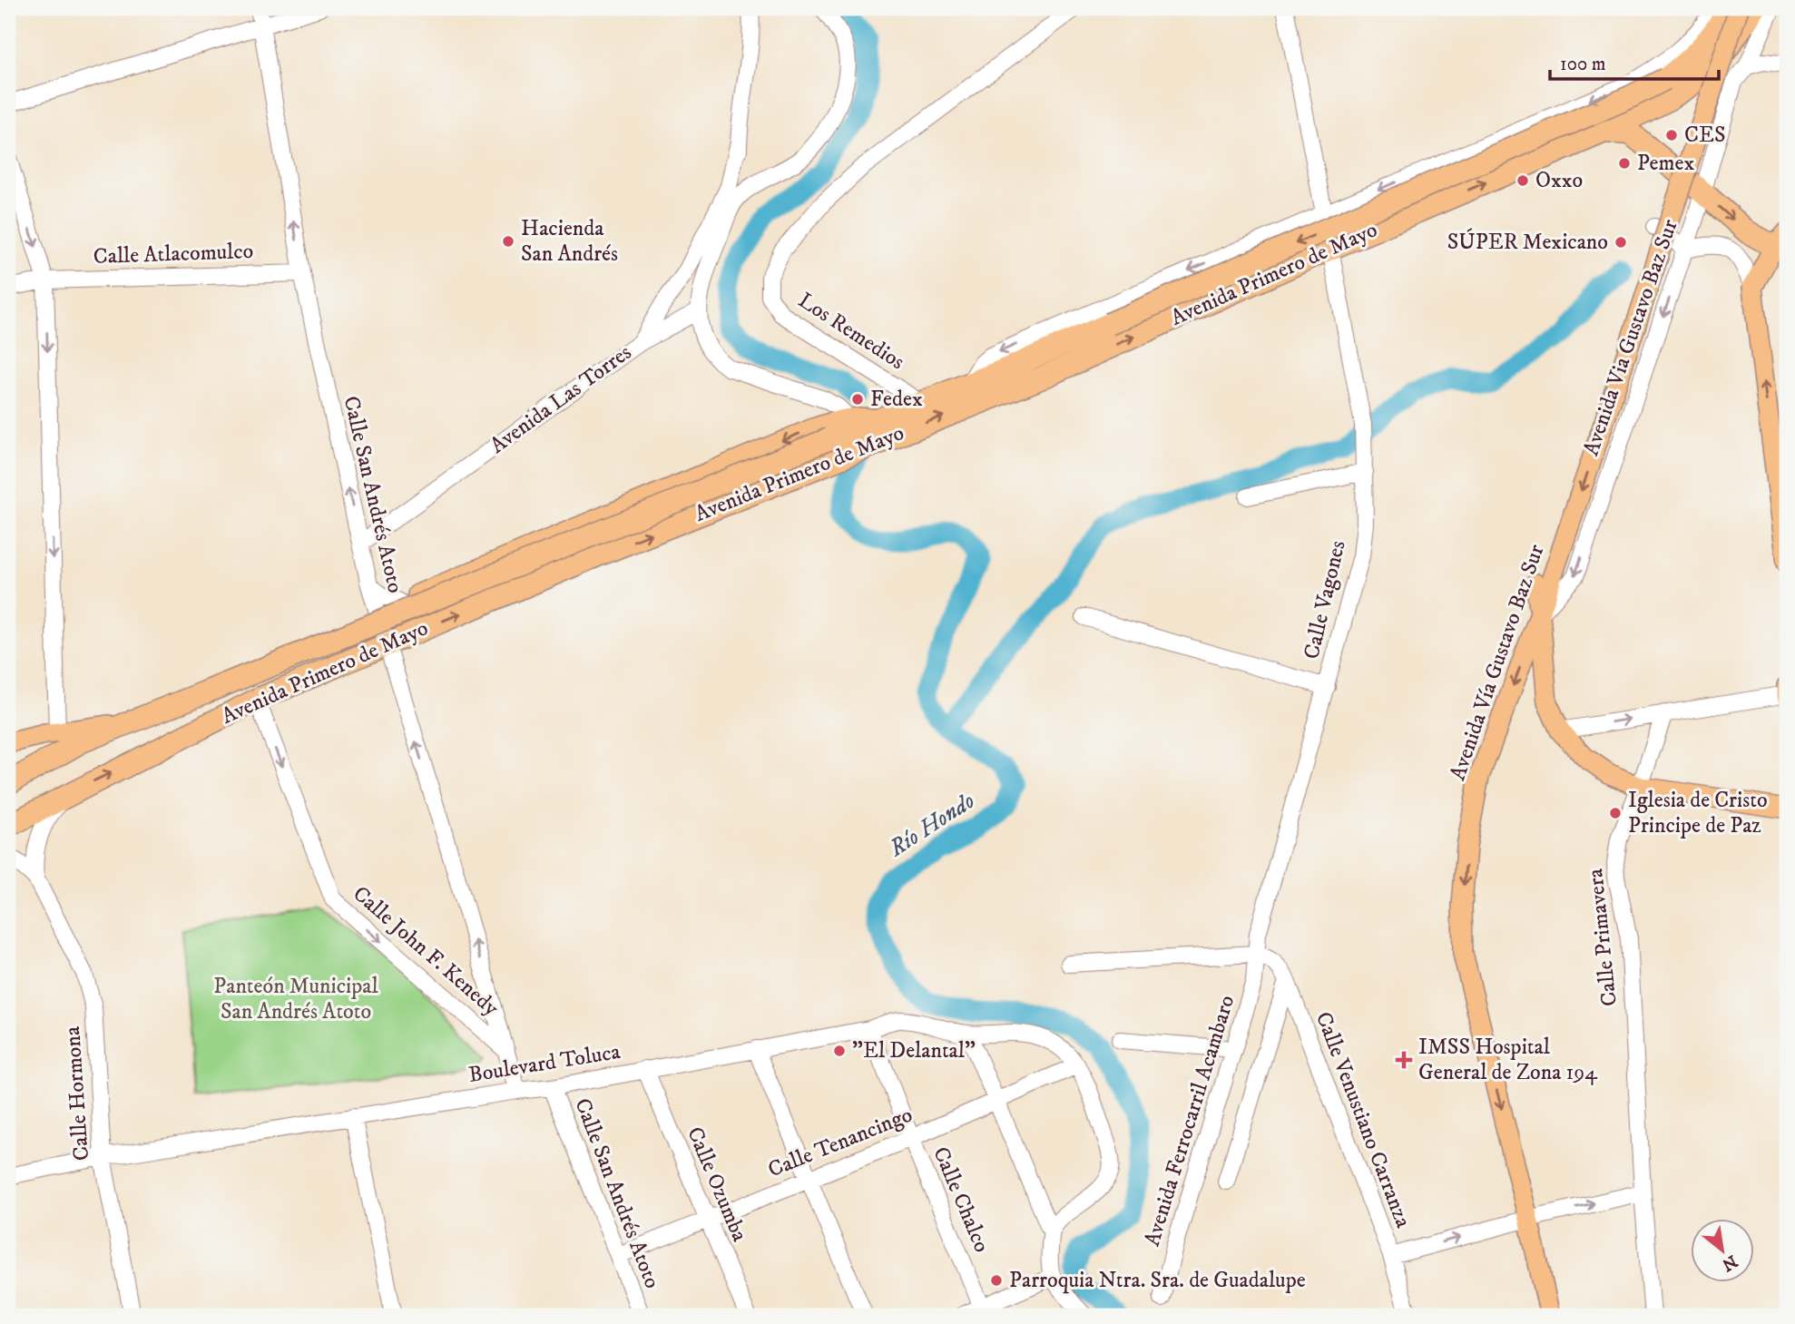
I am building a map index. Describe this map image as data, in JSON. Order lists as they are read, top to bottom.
{
  "streets": {
    "highway": ["Avenida Primero de Mayo"],
    "main road": ["Avenida Via Gustavo Baz Sur", "Avenida Vía Gustavo Baz Sur"],
    "street": [
      "Calle Atlacomulco",
      "Los Remedios",
      "Avenida Las Torres",
      "Calle San Andrés Atoto",
      "Calle Vagones",
      "Calle Primavera",
      "Calle John F. Kenedy",
      "Boulevard Toluca",
      "Calle Hormona",
      "Calle Venustiano Carranza",
      "Avenida Ferrocarril Acambaro",
      "Calle Tenancingo",
      "Calle Ozumba",
      "Calle Chalco"
    ]
  },
  "crossings": [
    ["Calle Atlacomulco", "Calle San Andrés Atoto"],
    ["Avenida Primero de Mayo", "Los Remedios"],
    ["Avenida Primero de Mayo", "Calle San Andrés Atoto"],
    ["Avenida Primero de Mayo", "Calle Vagones"],
    ["Avenida Primero de Mayo", "Calle John F. Kenedy"],
    ["Avenida Primero de Mayo", "Calle Hormona"],
    ["Avenida Via Gustavo Baz Sur", "Avenida Vía Gustavo Baz Sur"],
    ["Avenida Las Torres", "Calle San Andrés Atoto"],
    ["Calle San Andrés Atoto", "Calle John F. Kenedy"],
    ["Calle San Andrés Atoto", "Boulevard Toluca"],
    ["Calle San Andrés Atoto", "Calle Tenancingo"],
    ["Calle Vagones", "Calle Venustiano Carranza"],
    ["Calle Vagones", "Avenida Ferrocarril Acambaro"],
    ["Boulevard Toluca", "Calle Hormona"],
    ["Boulevard Toluca", "Calle Tenancingo"],
    ["Boulevard Toluca", "Calle Ozumba"],
    ["Boulevard Toluca", "Calle Chalco"],
    ["Calle Venustiano Carranza", "Avenida Ferrocarril Acambaro"],
    ["Calle Tenancingo", "Calle Ozumba"],
    ["Calle Tenancingo", "Calle Chalco"]
  ],
  "one_way": ["Calle San Andrés Atoto", "Avenida Vía Gustavo Baz Sur", "Calle John F. Kenedy"],
  "water": ["Río Hondo"],
  "parks": ["Panteón Municipal San Andrés Atoto"],
  "places": {
    "other": [
      "CES",
      "Pemex",
      "Oxxo",
      "Hacienda San Andrés",
      "SÚPER Mexicano",
      "Fedex",
      "Iglesia de Cristo Principe de Paz",
      "\"El Delantal\"",
      "Parroquia Ntra. Sra. de Guadalupe"
    ],
    "health": ["IMSS Hospital General de Zona 194"]
  },
  "scale_bar": "100 m",
  "north": "bottom right"
}
